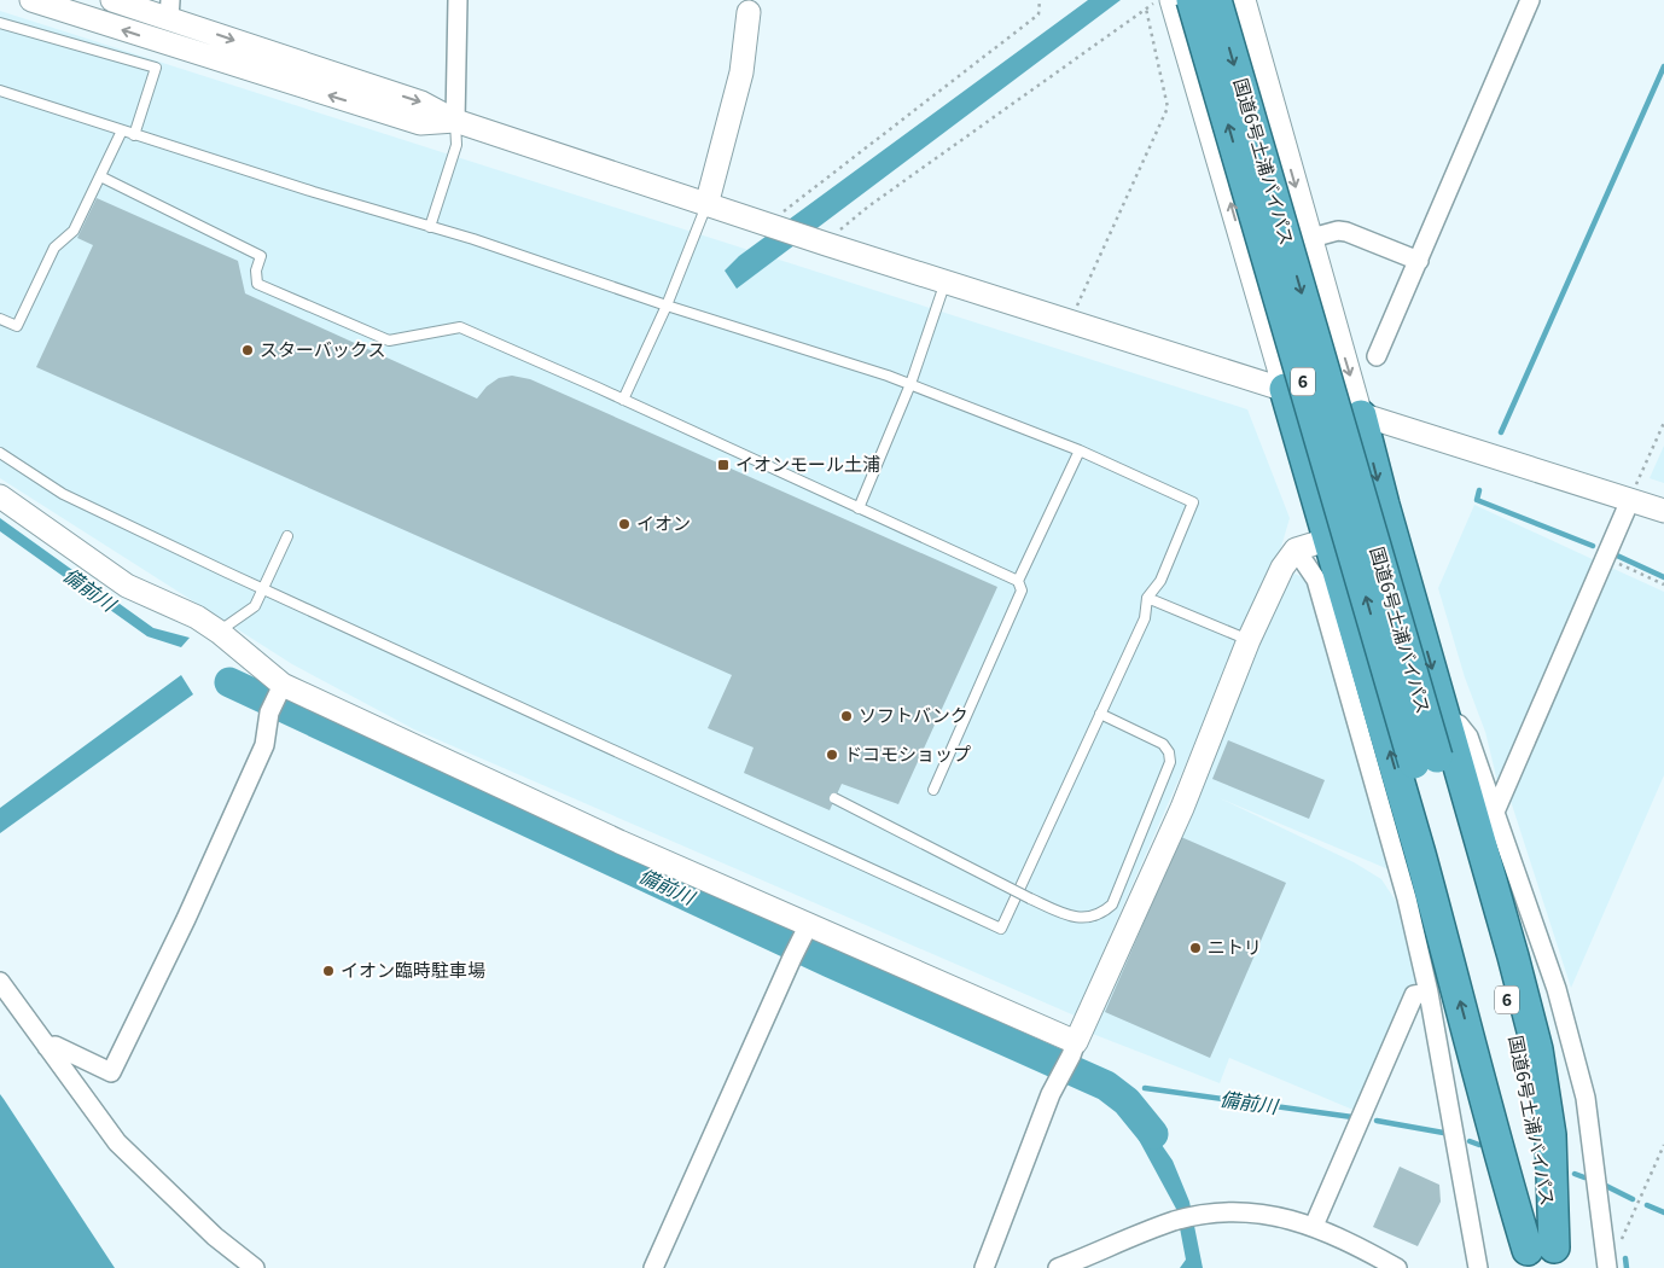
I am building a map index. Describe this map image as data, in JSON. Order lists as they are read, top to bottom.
{
  "streets": {
    "highway": ["国道6号土浦バイパス", "6"]
  },
  "water": ["備前川"],
  "places": {
    "other": [
      "スターバックス",
      "イオン",
      "ソフトバンク",
      "ドコモショップ",
      "ニトリ",
      "イオン臨時駐車場"
    ],
    "transit": ["イオンモール土浦"]
  }
}
